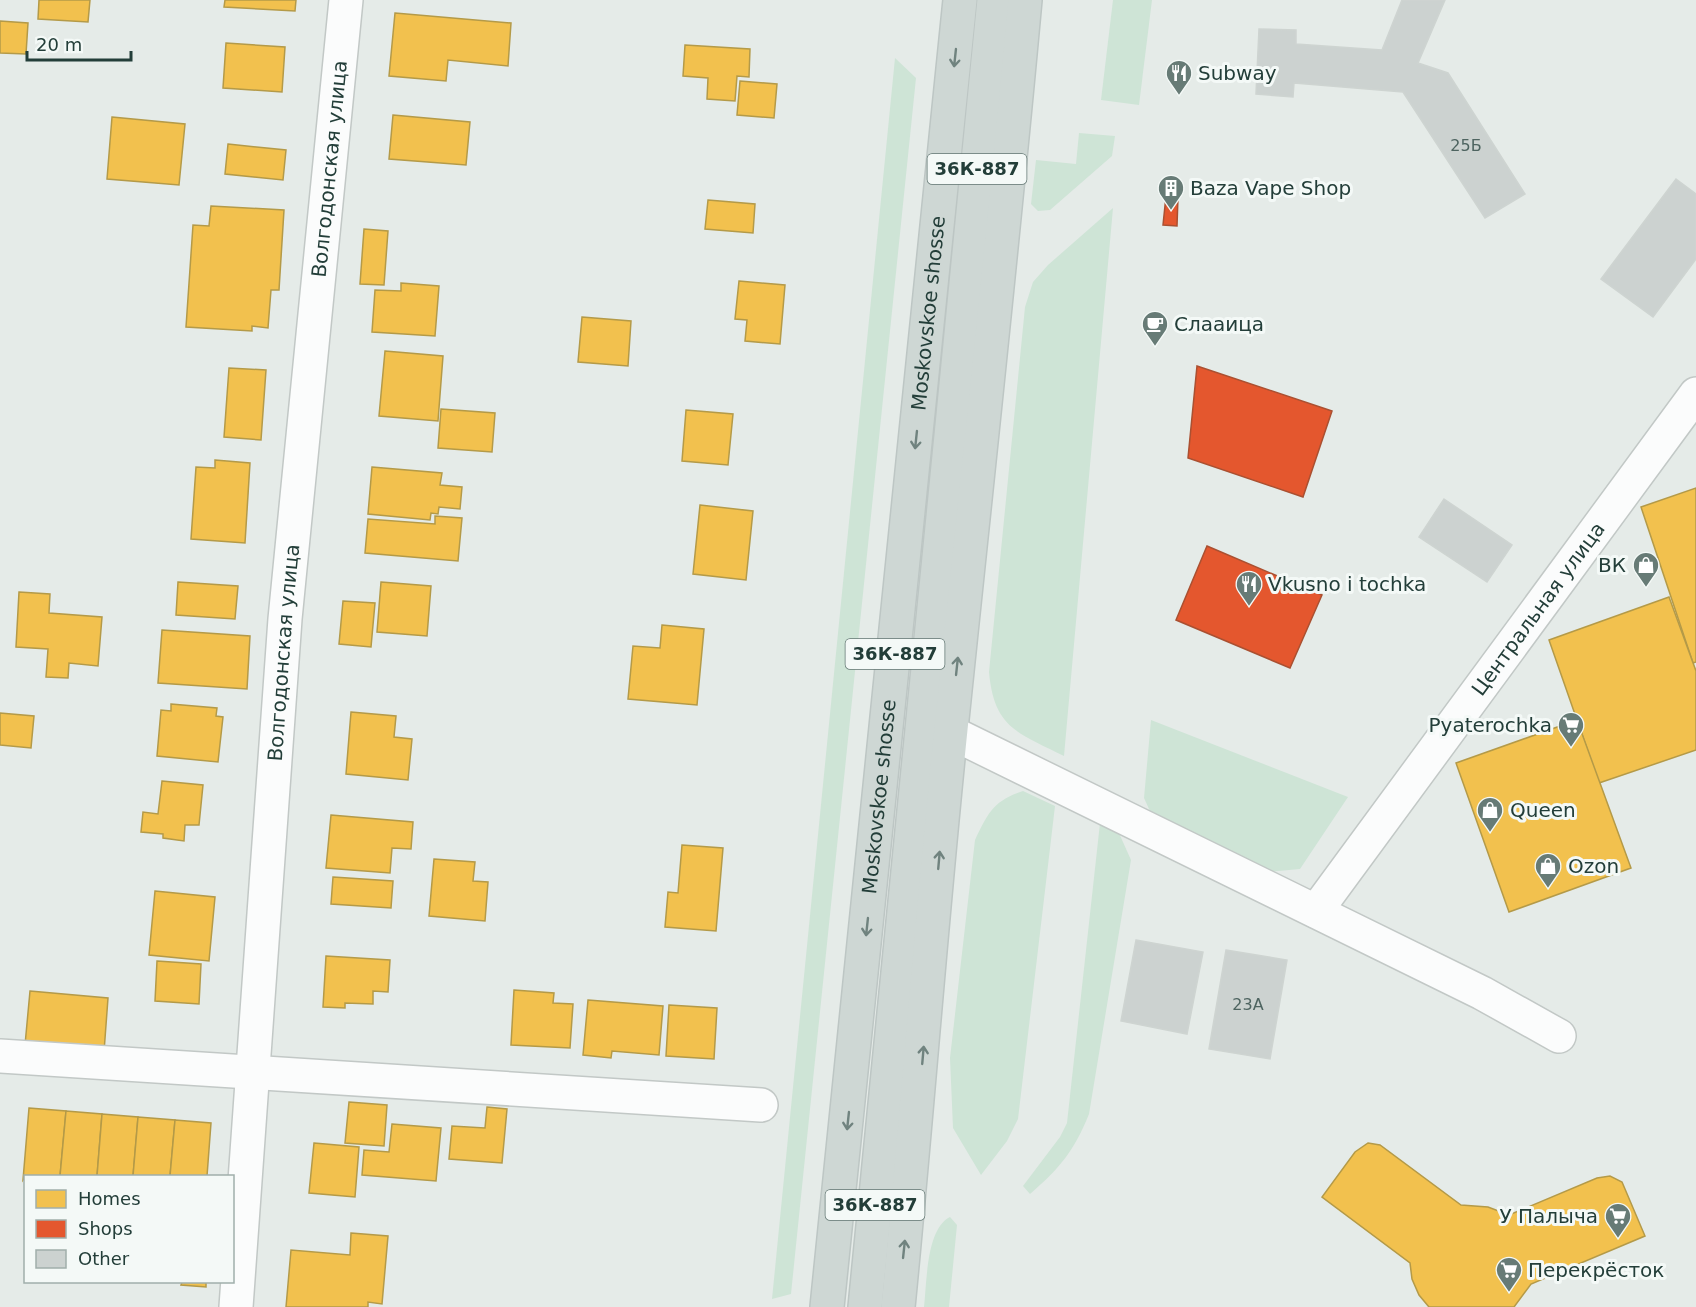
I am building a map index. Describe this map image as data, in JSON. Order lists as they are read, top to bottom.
{
  "streets": {
    "main road": ["36К-887", "Moskovskoe shosse"],
    "street": ["Волгодонская улица", "Центральная улица"]
  },
  "places": {
    "restaurant": ["Subway", "Vkusno i tochka"],
    "building": ["Baza Vape Shop"],
    "cafe": ["Слааица"],
    "shop": ["ВК", "Queen", "Ozon"],
    "supermarket": ["Pyaterochka", "У Палыча", "Перекрёсток"]
  },
  "house_numbers": ["25Б", "23А"],
  "legend": ["Homes", "Shops", "Other"],
  "scale_bar": "20 m"
}
